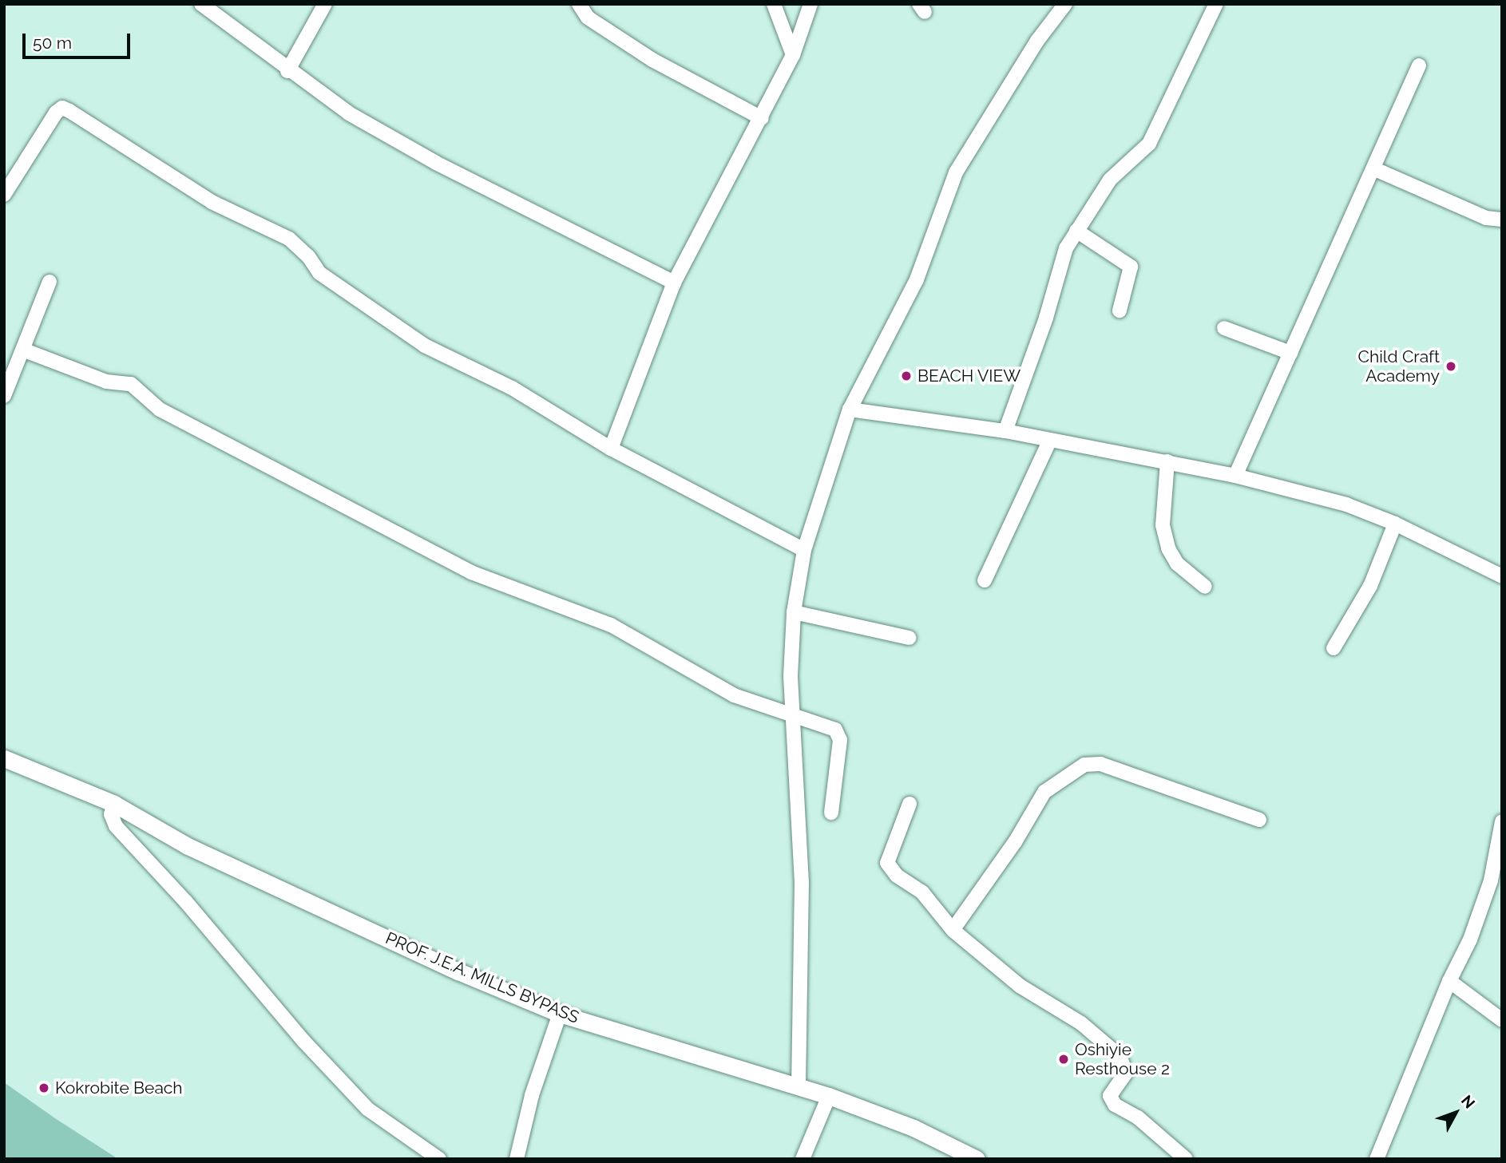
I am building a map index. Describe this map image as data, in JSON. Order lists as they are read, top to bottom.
{
  "streets": {
    "street": ["PROF. J.E.A. MILLS BYPASS"]
  },
  "places": [
    "Child Craft Academy",
    "BEACH VIEW",
    "Oshiyie Resthouse 2",
    "Kokrobite Beach"
  ],
  "scale_bar": "50 m",
  "north": "top right"
}
